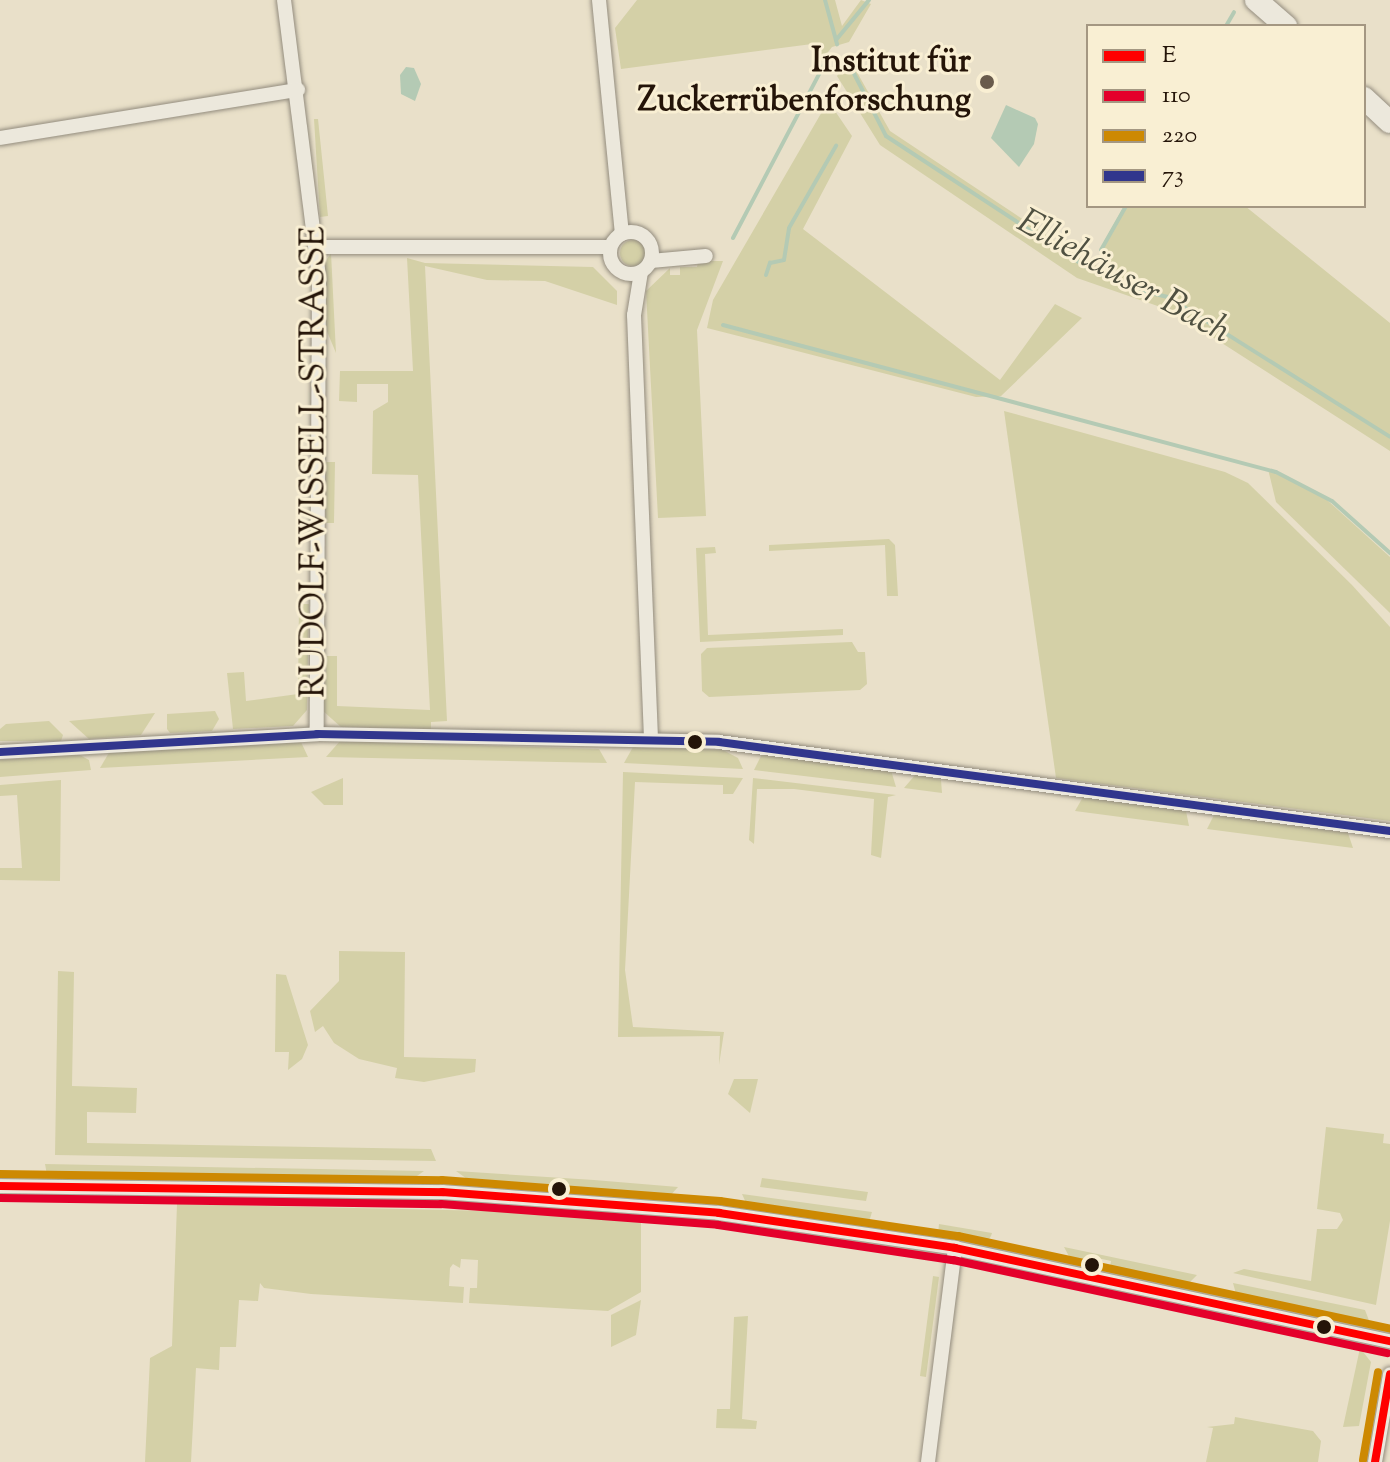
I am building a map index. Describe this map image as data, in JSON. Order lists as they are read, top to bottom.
{
  "streets": {
    "street": ["RUDOLF-WISSELL-STRASSE"]
  },
  "water": ["Elliehäuser Bach"],
  "places": ["Institut für Zuckerrübenforschung"],
  "lines": [
    "transit line 73",
    "transit line 220",
    "transit line E",
    "transit line 110"
  ],
  "legend": [
    "E",
    "110",
    "220",
    "73"
  ]
}
